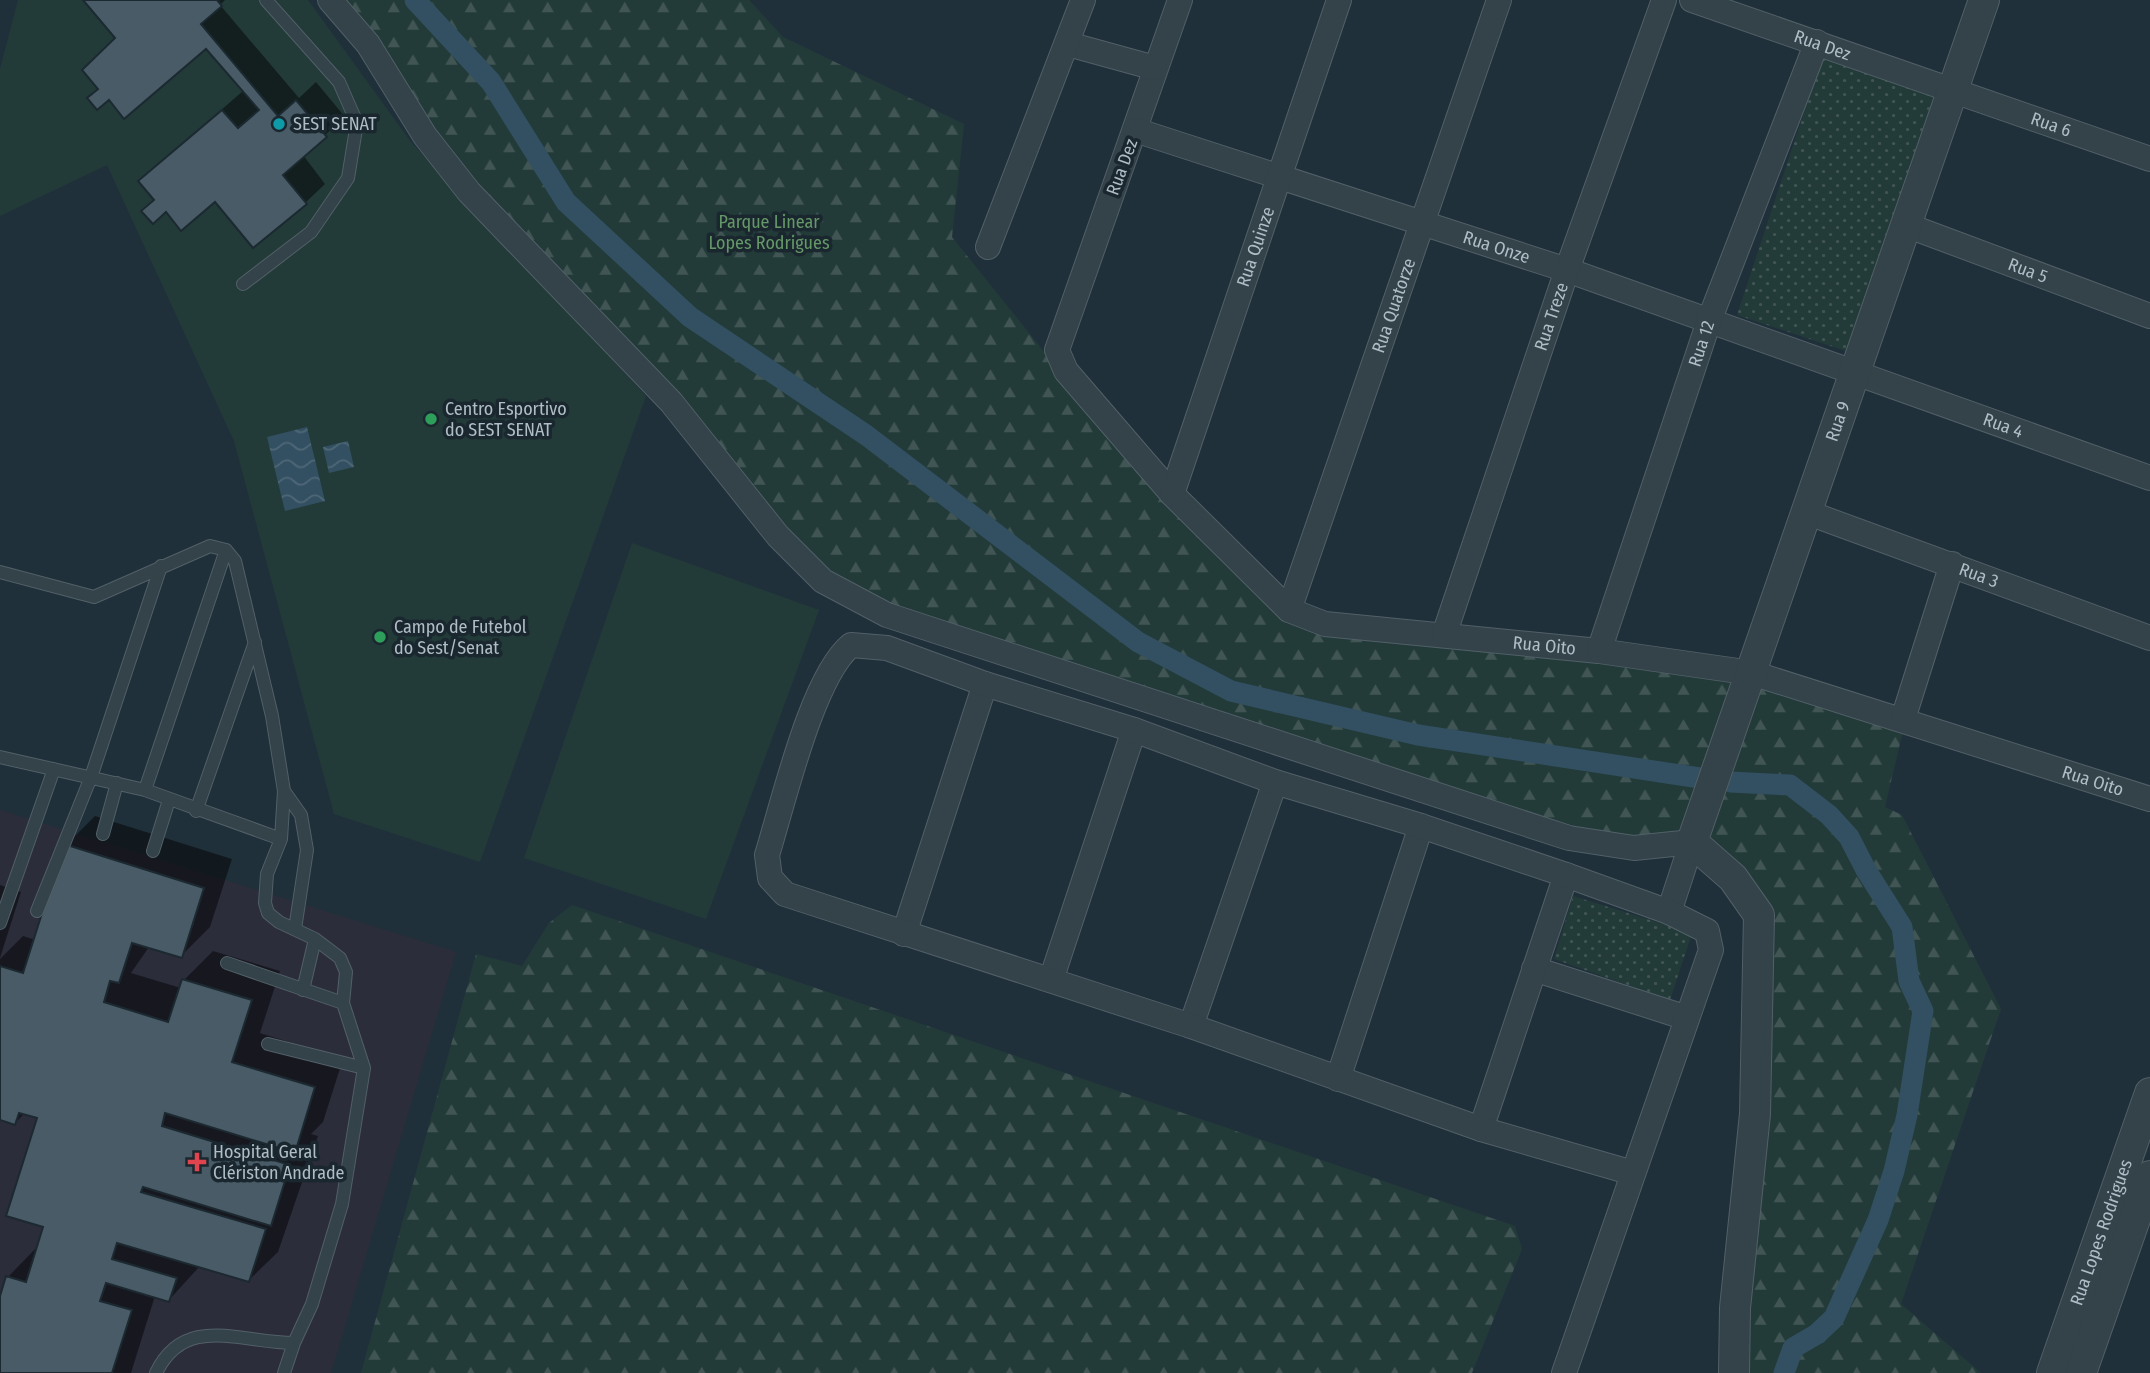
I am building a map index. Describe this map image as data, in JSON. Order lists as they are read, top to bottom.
{
  "streets": {
    "street": [
      "Rua Dez",
      "Rua 6",
      "Rua Onze",
      "Rua Quinze",
      "Rua 5",
      "Rua Quatorze",
      "Rua Treze",
      "Rua 12",
      "Rua 9",
      "Rua 4",
      "Rua 3",
      "Rua Oito",
      "Rua Lopes Rodrigues"
    ]
  },
  "crossings": [
    ["Rua Dez", "Rua 6"],
    ["Rua Dez", "Rua Onze"],
    ["Rua Dez", "Rua 12"],
    ["Rua Dez", "Rua 9"],
    ["Rua Dez", "Rua Oito"],
    ["Rua 6", "Rua 9"],
    ["Rua Onze", "Rua Quinze"],
    ["Rua Onze", "Rua Quatorze"],
    ["Rua Onze", "Rua Treze"],
    ["Rua Onze", "Rua 12"],
    ["Rua Onze", "Rua 9"],
    ["Rua Onze", "Rua 4"],
    ["Rua Quinze", "Rua Oito"],
    ["Rua 5", "Rua 9"],
    ["Rua Quatorze", "Rua Oito"],
    ["Rua Treze", "Rua Oito"],
    ["Rua 12", "Rua Oito"],
    ["Rua 9", "Rua 4"],
    ["Rua 9", "Rua 3"],
    ["Rua 9", "Rua Oito"]
  ],
  "parks": ["Parque Linear Lopes Rodrigues"],
  "places": {
    "other": ["SEST SENAT", "Centro Esportivo do SEST SENAT", "Campo de Futebol do Sest/Senat"],
    "health": ["Hospital Geral Clériston Andrade"]
  }
}
